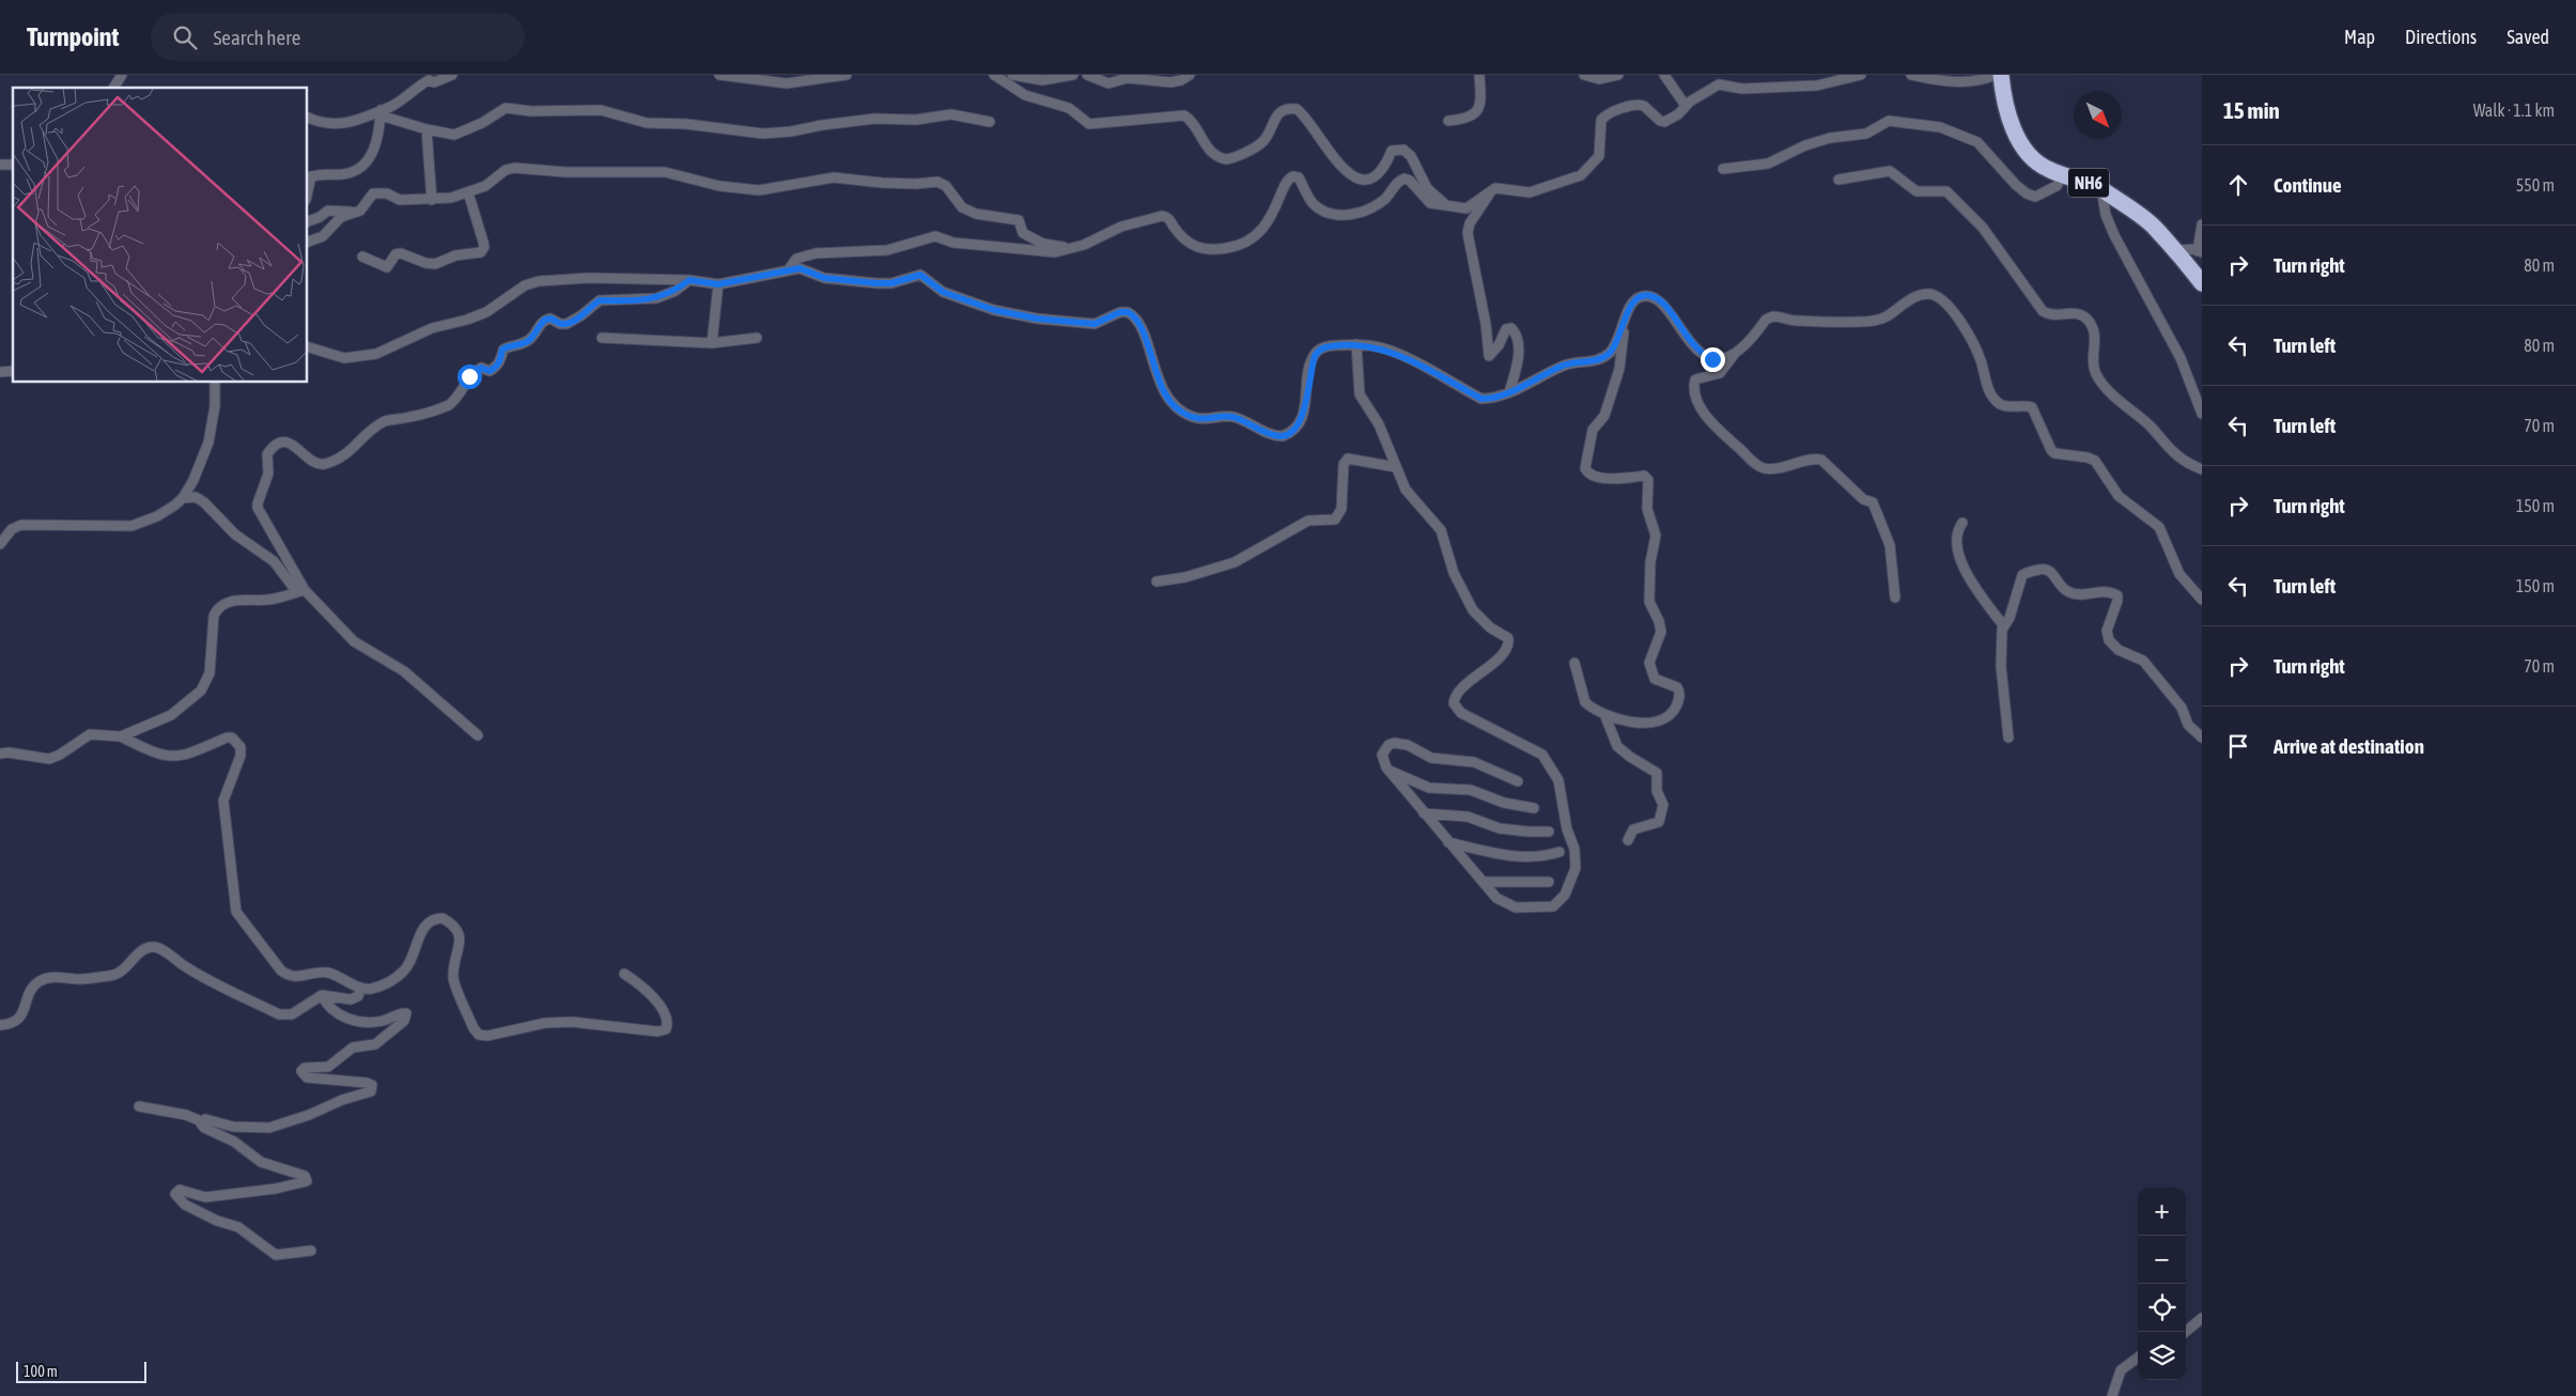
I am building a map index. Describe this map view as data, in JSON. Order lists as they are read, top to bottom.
{
  "streets": {
    "highway": ["NH6"]
  },
  "scale_bar": "100 m",
  "north": "bottom right",
  "page": {
    "header": "Turnpoint",
    "search": "Search here",
    "nav": ["Map", "Directions", "Saved"],
    "heading": ["15 min", "Walk · 1.1 km"],
    "list": [
      ["Continue", "550 m"],
      ["Turn right", "80 m"],
      ["Turn left", "80 m"],
      ["Turn left", "70 m"],
      ["Turn right", "150 m"],
      ["Turn left", "150 m"],
      ["Turn right", "70 m"],
      "Arrive at destination"
    ],
    "map_buttons": ["+", "−"],
    "scale": "100 m"
  }
}
